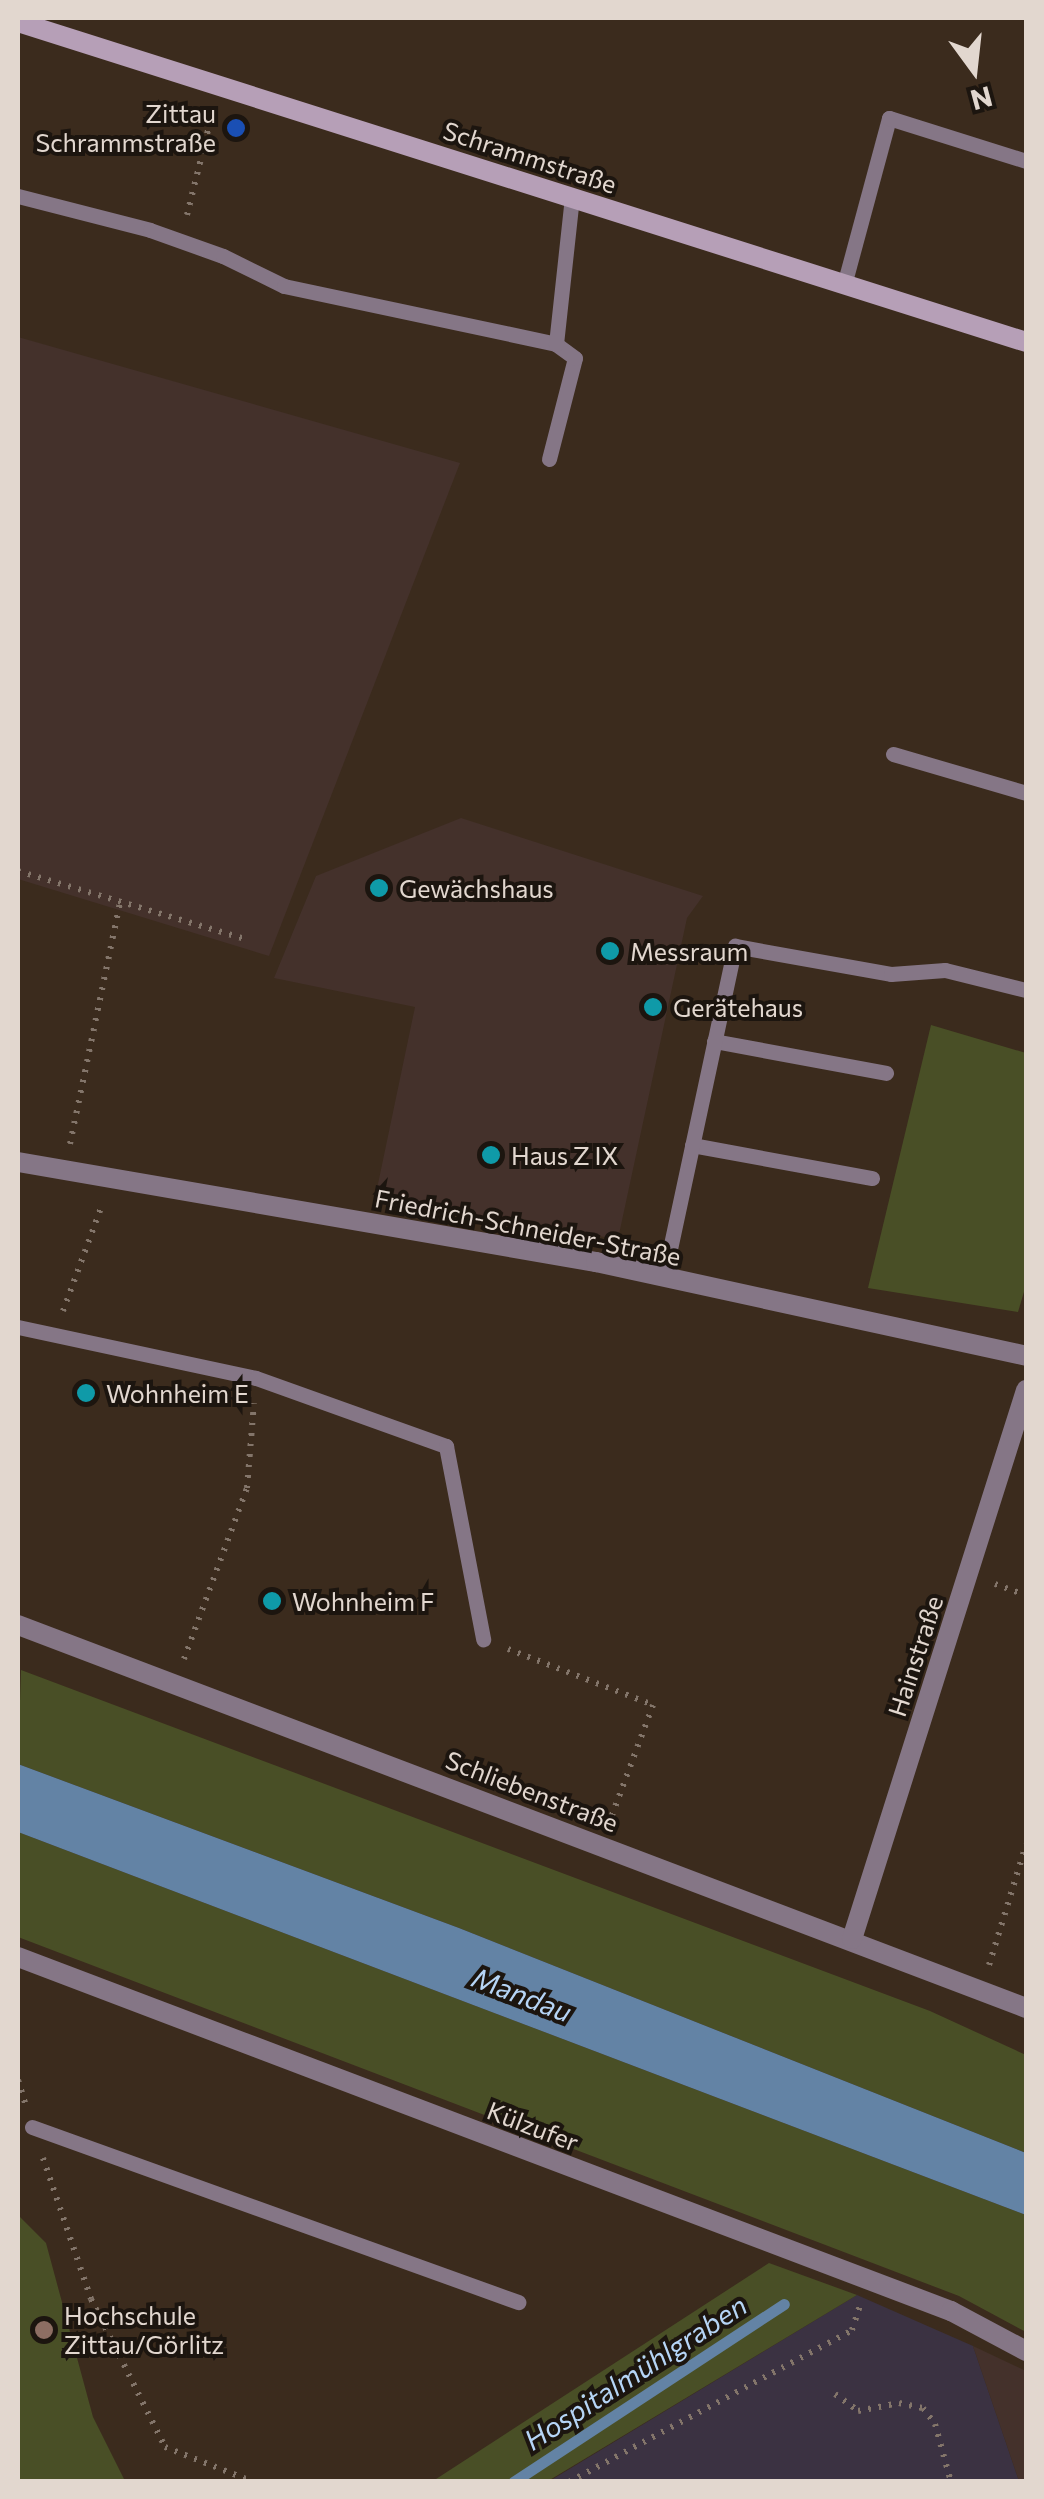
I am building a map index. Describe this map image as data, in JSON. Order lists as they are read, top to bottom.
{
  "streets": {
    "main road": ["Schrammstraße"],
    "street": [
      "Friedrich-Schneider-Straße",
      "Hainstraße",
      "Schliebenstraße",
      "Külzufer"
    ]
  },
  "crossings": [
    ["Hainstraße", "Schliebenstraße"]
  ],
  "water": ["Mandau", "Hospitalmühlgraben"],
  "places": [
    "Zittau Schrammstraße",
    "Gewächshaus",
    "Messraum",
    "Gerätehaus",
    "Haus Z IX",
    "Wohnheim E",
    "Wohnheim F",
    "Hochschule Zittau/Görlitz"
  ],
  "north": "bottom"
}
